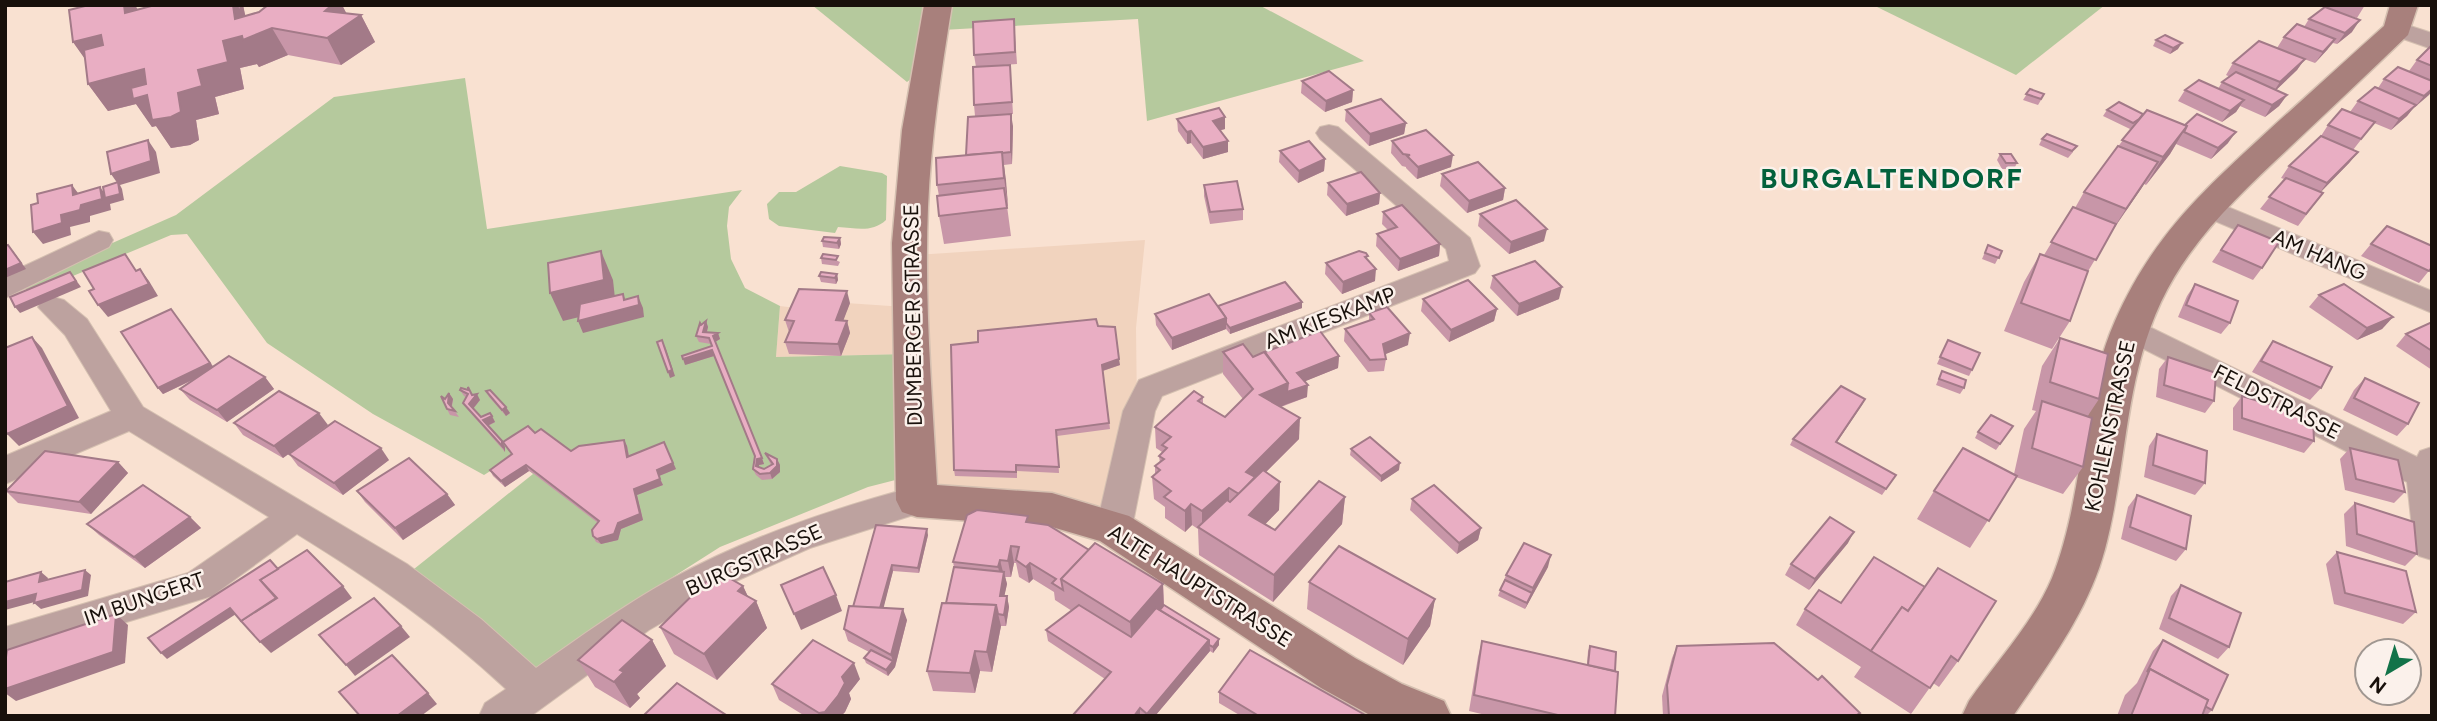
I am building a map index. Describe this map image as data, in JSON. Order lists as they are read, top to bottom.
{
  "streets": {
    "street": [
      "AM HANG",
      "DUMBERGER STRASSE",
      "AM KIESKAMP",
      "FELDSTRASSE",
      "KOHLENSTRASSE",
      "BURGSTRASSE",
      "ALTE HAUPTSTRASSE",
      "IM BUNGERT"
    ]
  },
  "crossings": [
    ["AM HANG", "KOHLENSTRASSE"],
    ["DUMBERGER STRASSE", "BURGSTRASSE"],
    ["DUMBERGER STRASSE", "ALTE HAUPTSTRASSE"],
    ["AM KIESKAMP", "ALTE HAUPTSTRASSE"],
    ["FELDSTRASSE", "KOHLENSTRASSE"],
    ["BURGSTRASSE", "ALTE HAUPTSTRASSE"]
  ],
  "districts": ["BURGALTENDORF"],
  "north": "bottom left"
}
